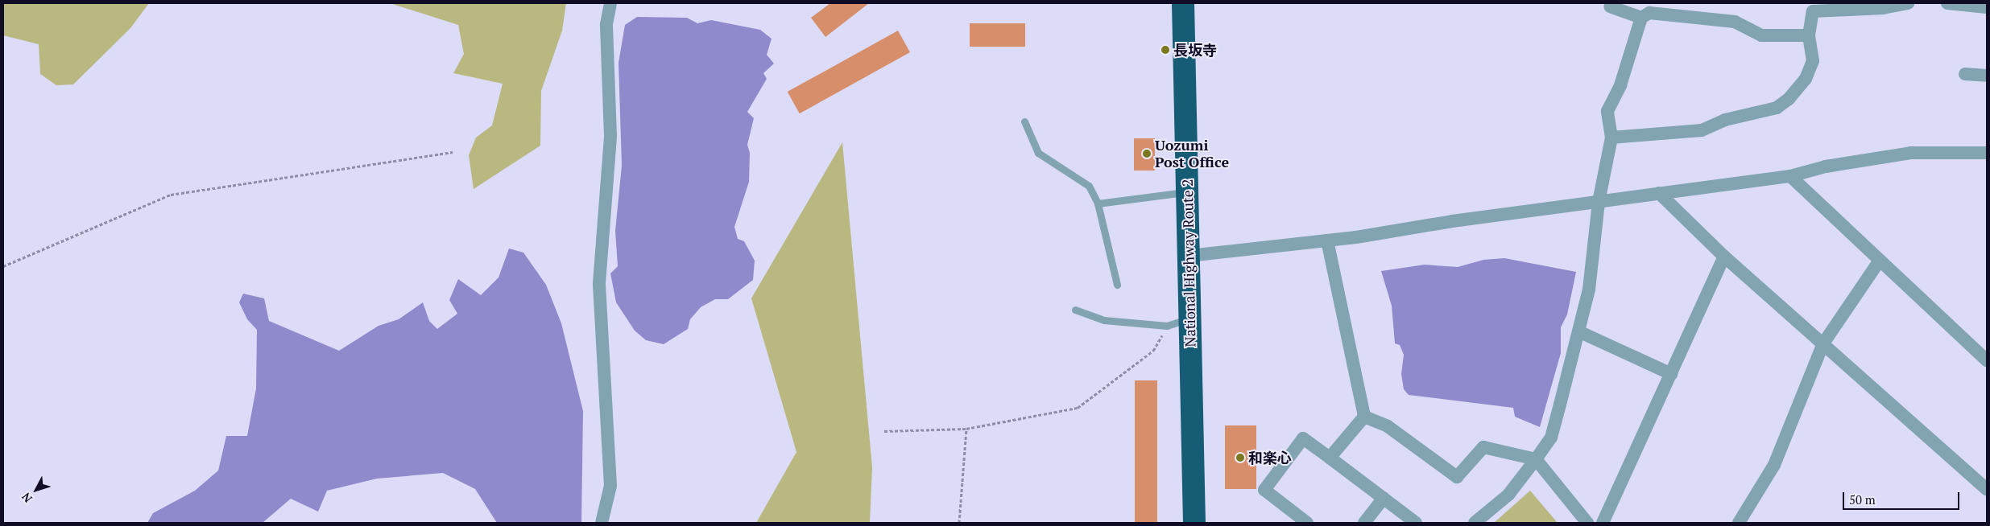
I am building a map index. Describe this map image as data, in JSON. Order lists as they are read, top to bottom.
{
  "streets": {
    "highway": ["National Highway Route 2"]
  },
  "places": ["長坂寺", "Uozumi Post Office", "和楽心"],
  "scale_bar": "50 m",
  "north": "bottom left"
}
